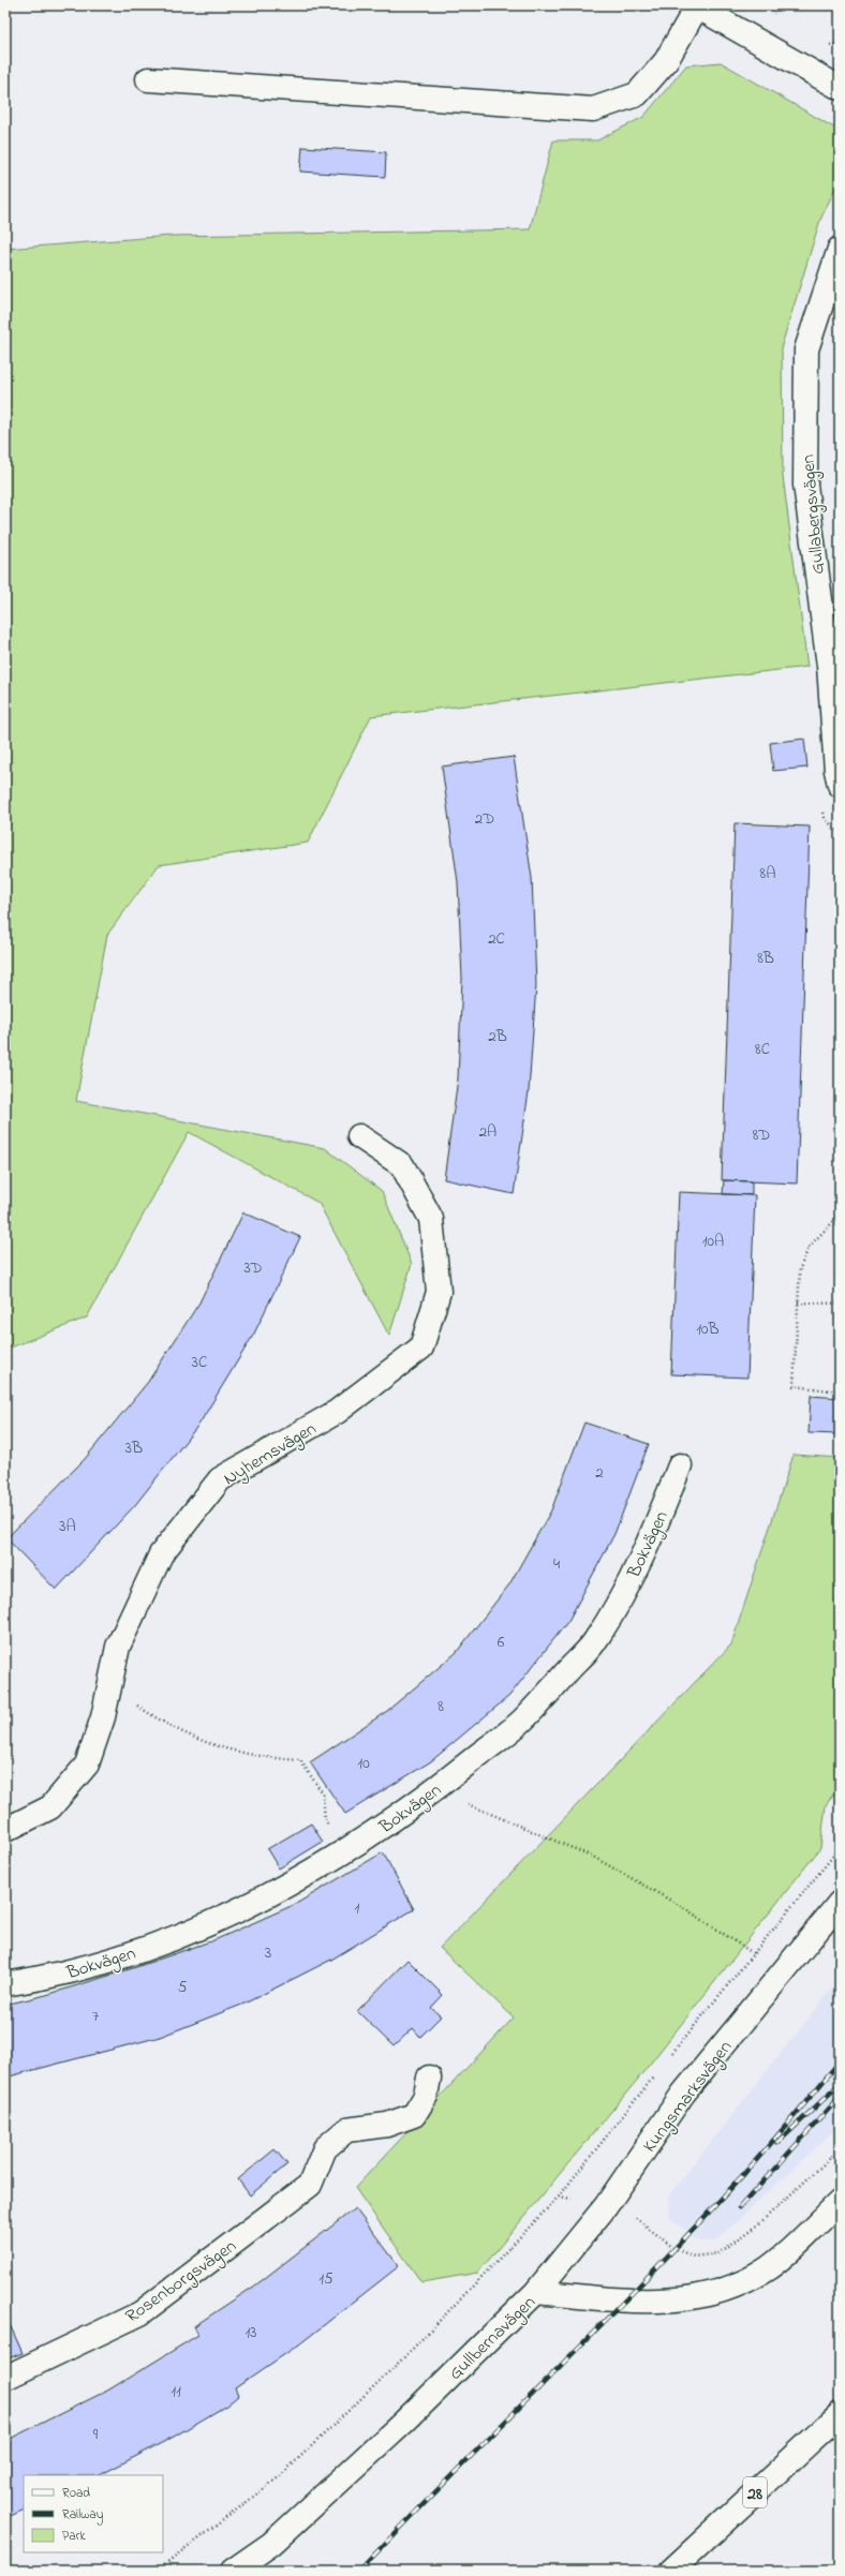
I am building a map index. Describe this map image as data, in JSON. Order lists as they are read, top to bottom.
{
  "streets": {
    "main road": [
      "Gullabergsvägen",
      "Nyhemsvägen",
      "Bokvägen",
      "Kungsmarksvägen",
      "Rosenborgsvägen",
      "Gullbernavägen",
      "28"
    ]
  },
  "crossings": [
    ["Kungsmarksvägen", "Gullbernavägen"]
  ],
  "house_numbers": [
    "2D",
    "8A",
    "2C",
    "8B",
    "2B",
    "8C",
    "2A",
    "8D",
    "10A",
    "3D",
    "10B",
    "3C",
    "3B",
    "2",
    "3A",
    "4",
    "6",
    "8",
    "10",
    "1",
    "3",
    "5",
    "7",
    "15",
    "13",
    "11",
    "9"
  ],
  "legend": ["Road", "Railway", "Park"]
}
